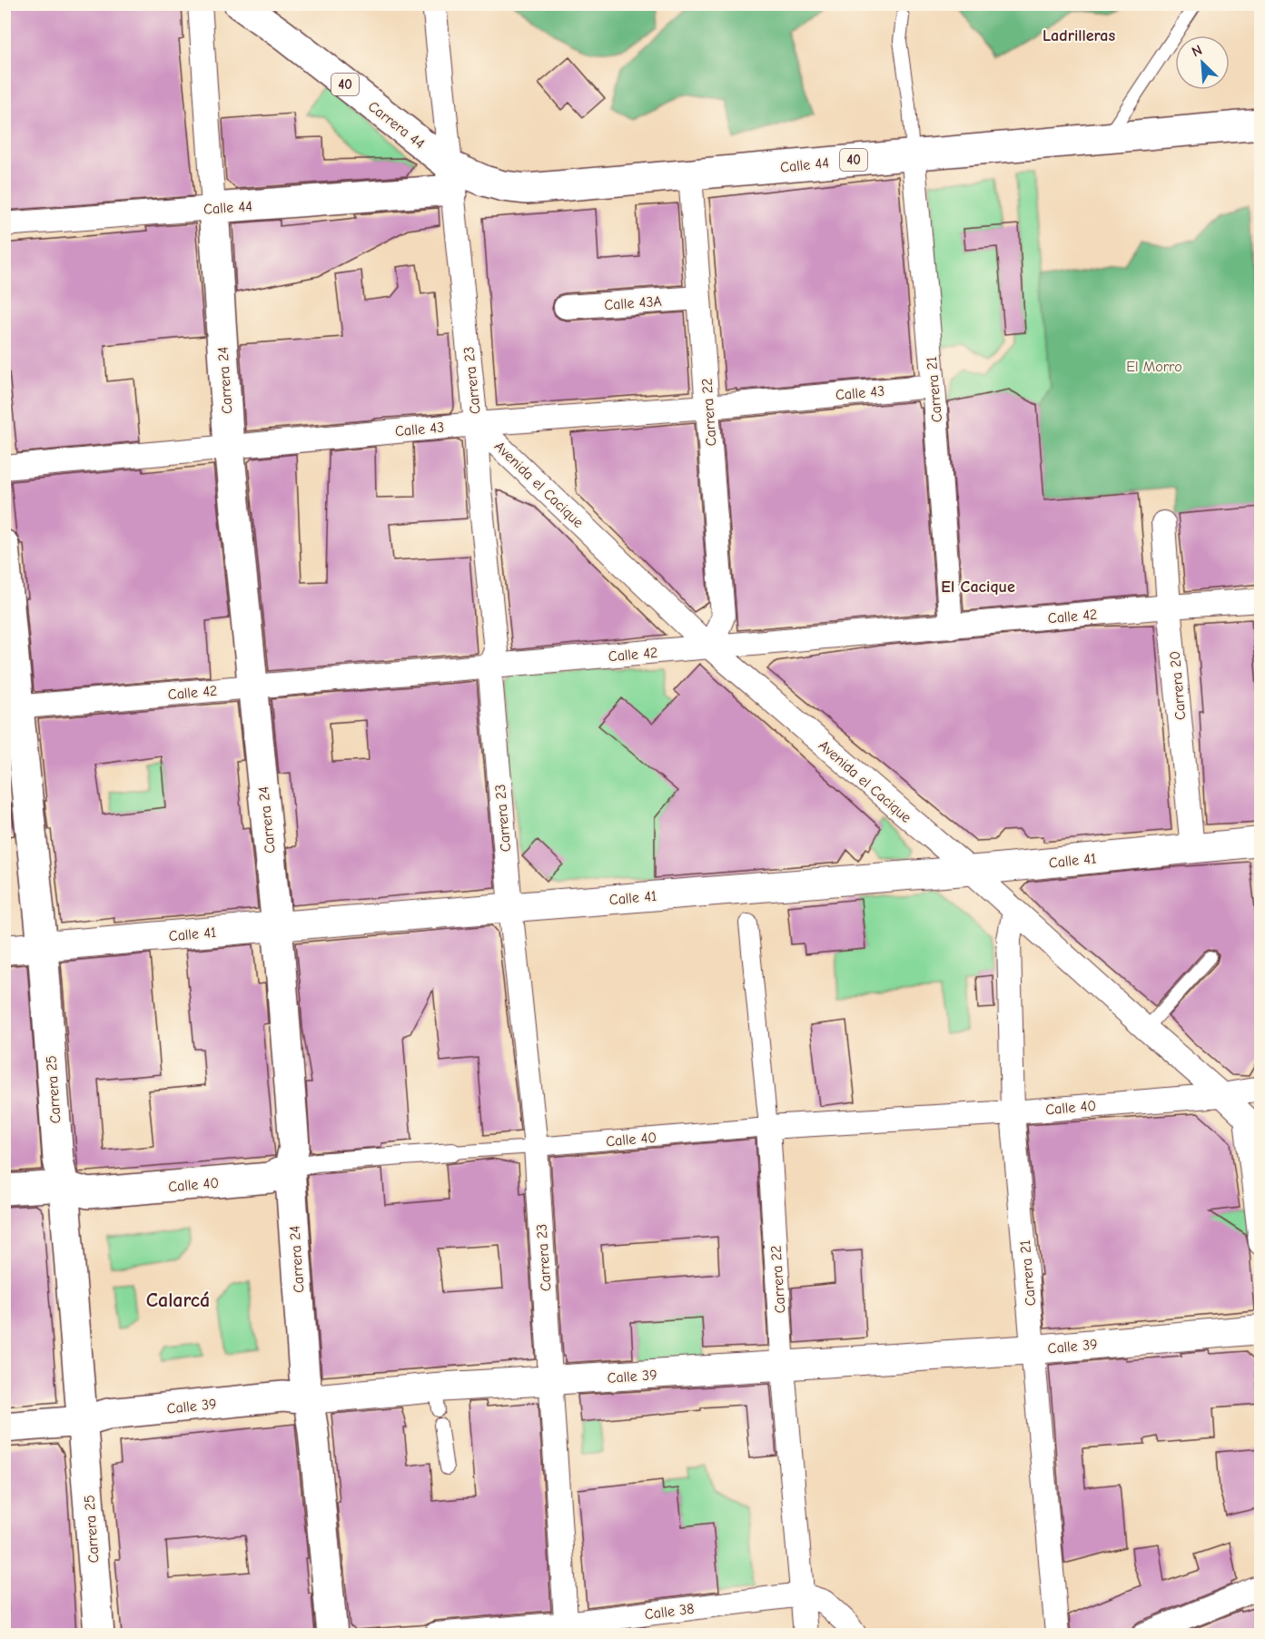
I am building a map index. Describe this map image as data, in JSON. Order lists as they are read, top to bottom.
{
  "streets": {
    "main road": [
      "40",
      "Carrera 44",
      "Calle 44",
      "Carrera 24",
      "Carrera 25",
      "Calle 40",
      "Calle 39"
    ],
    "street": [
      "Calle 43A",
      "Carrera 23",
      "Carrera 21",
      "Calle 43",
      "Carrera 22",
      "Avenida el Cacique",
      "Calle 42",
      "Carrera 20",
      "Calle 41",
      "Calle 38"
    ]
  },
  "crossings": [
    ["Carrera 44", "Calle 44"],
    ["Carrera 44", "Carrera 23"],
    ["Calle 44", "Carrera 24"],
    ["Calle 44", "Carrera 23"],
    ["Calle 44", "Carrera 21"],
    ["Calle 44", "Carrera 22"],
    ["Calle 43A", "Carrera 22"],
    ["Carrera 24", "Calle 43"],
    ["Carrera 24", "Calle 42"],
    ["Carrera 24", "Calle 41"],
    ["Carrera 24", "Calle 40"],
    ["Carrera 24", "Calle 39"],
    ["Carrera 23", "Calle 43"],
    ["Carrera 23", "Avenida el Cacique"],
    ["Carrera 23", "Calle 42"],
    ["Carrera 23", "Calle 41"],
    ["Carrera 23", "Calle 40"],
    ["Carrera 23", "Calle 39"],
    ["Carrera 23", "Calle 38"],
    ["Carrera 21", "Calle 43"],
    ["Carrera 21", "Avenida el Cacique"],
    ["Carrera 21", "Calle 42"],
    ["Carrera 21", "Calle 40"],
    ["Carrera 21", "Calle 39"],
    ["Calle 43", "Carrera 22"],
    ["Calle 43", "Avenida el Cacique"],
    ["Carrera 22", "Avenida el Cacique"],
    ["Carrera 22", "Calle 42"],
    ["Carrera 22", "Calle 40"],
    ["Carrera 22", "Calle 39"],
    ["Carrera 22", "Calle 38"],
    ["Avenida el Cacique", "Calle 42"],
    ["Avenida el Cacique", "Calle 41"],
    ["Avenida el Cacique", "Calle 40"],
    ["Calle 42", "Carrera 20"],
    ["Calle 42", "Carrera 25"],
    ["Carrera 20", "Calle 41"],
    ["Calle 41", "Carrera 25"],
    ["Carrera 25", "Calle 40"],
    ["Carrera 25", "Calle 39"]
  ],
  "districts": ["Ladrilleras", "El Cacique", "Calarcá"],
  "parks": ["El Morro"],
  "north": "top left"
}
